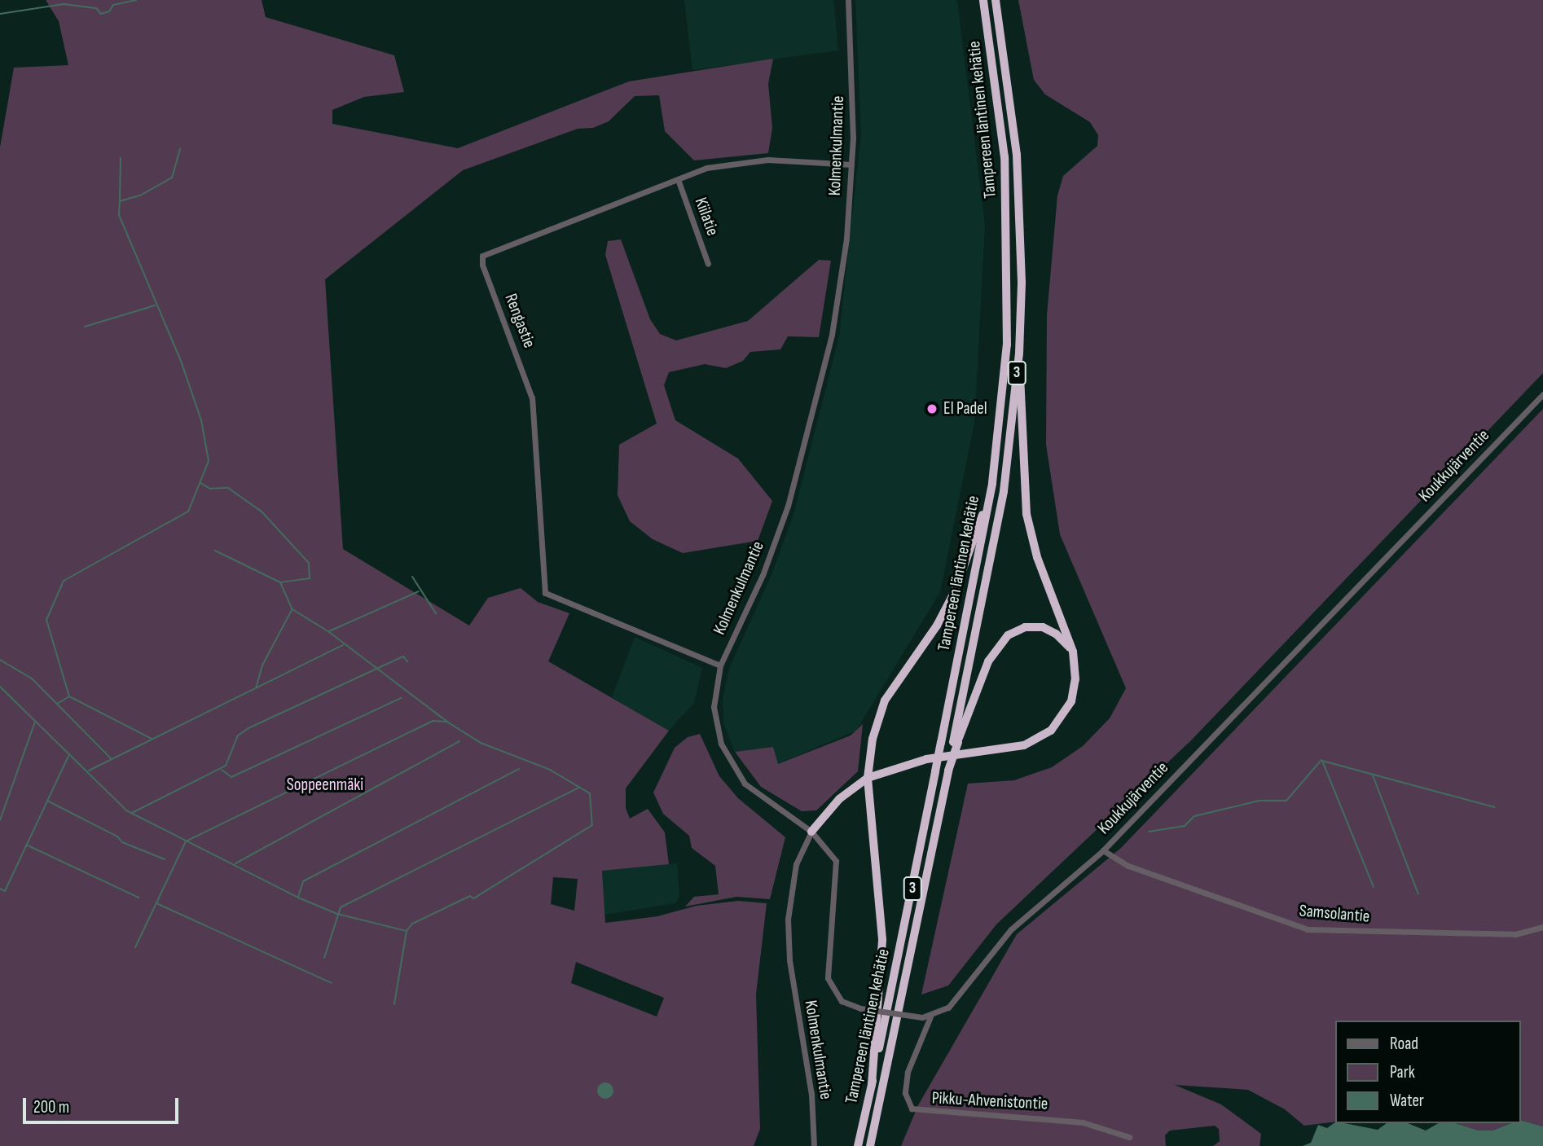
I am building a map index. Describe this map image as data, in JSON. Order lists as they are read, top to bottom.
{
  "streets": {
    "highway": ["Tampereen läntinen kehätie", "3"],
    "street": [
      "Kolmenkulmantie",
      "Kiilatie",
      "Rengastie",
      "Koukkujärventie",
      "Samsolantie",
      "Pikku-Ahvenistontie"
    ]
  },
  "crossings": [
    ["Kolmenkulmantie", "Rengastie"],
    ["Kolmenkulmantie", "Koukkujärventie"],
    ["Kiilatie", "Rengastie"],
    ["Koukkujärventie", "Samsolantie"],
    ["Koukkujärventie", "Pikku-Ahvenistontie"]
  ],
  "parks": ["Soppeenmäki"],
  "places": ["El Padel"],
  "legend": ["Road", "Park", "Water"],
  "scale_bar": "200 m"
}
